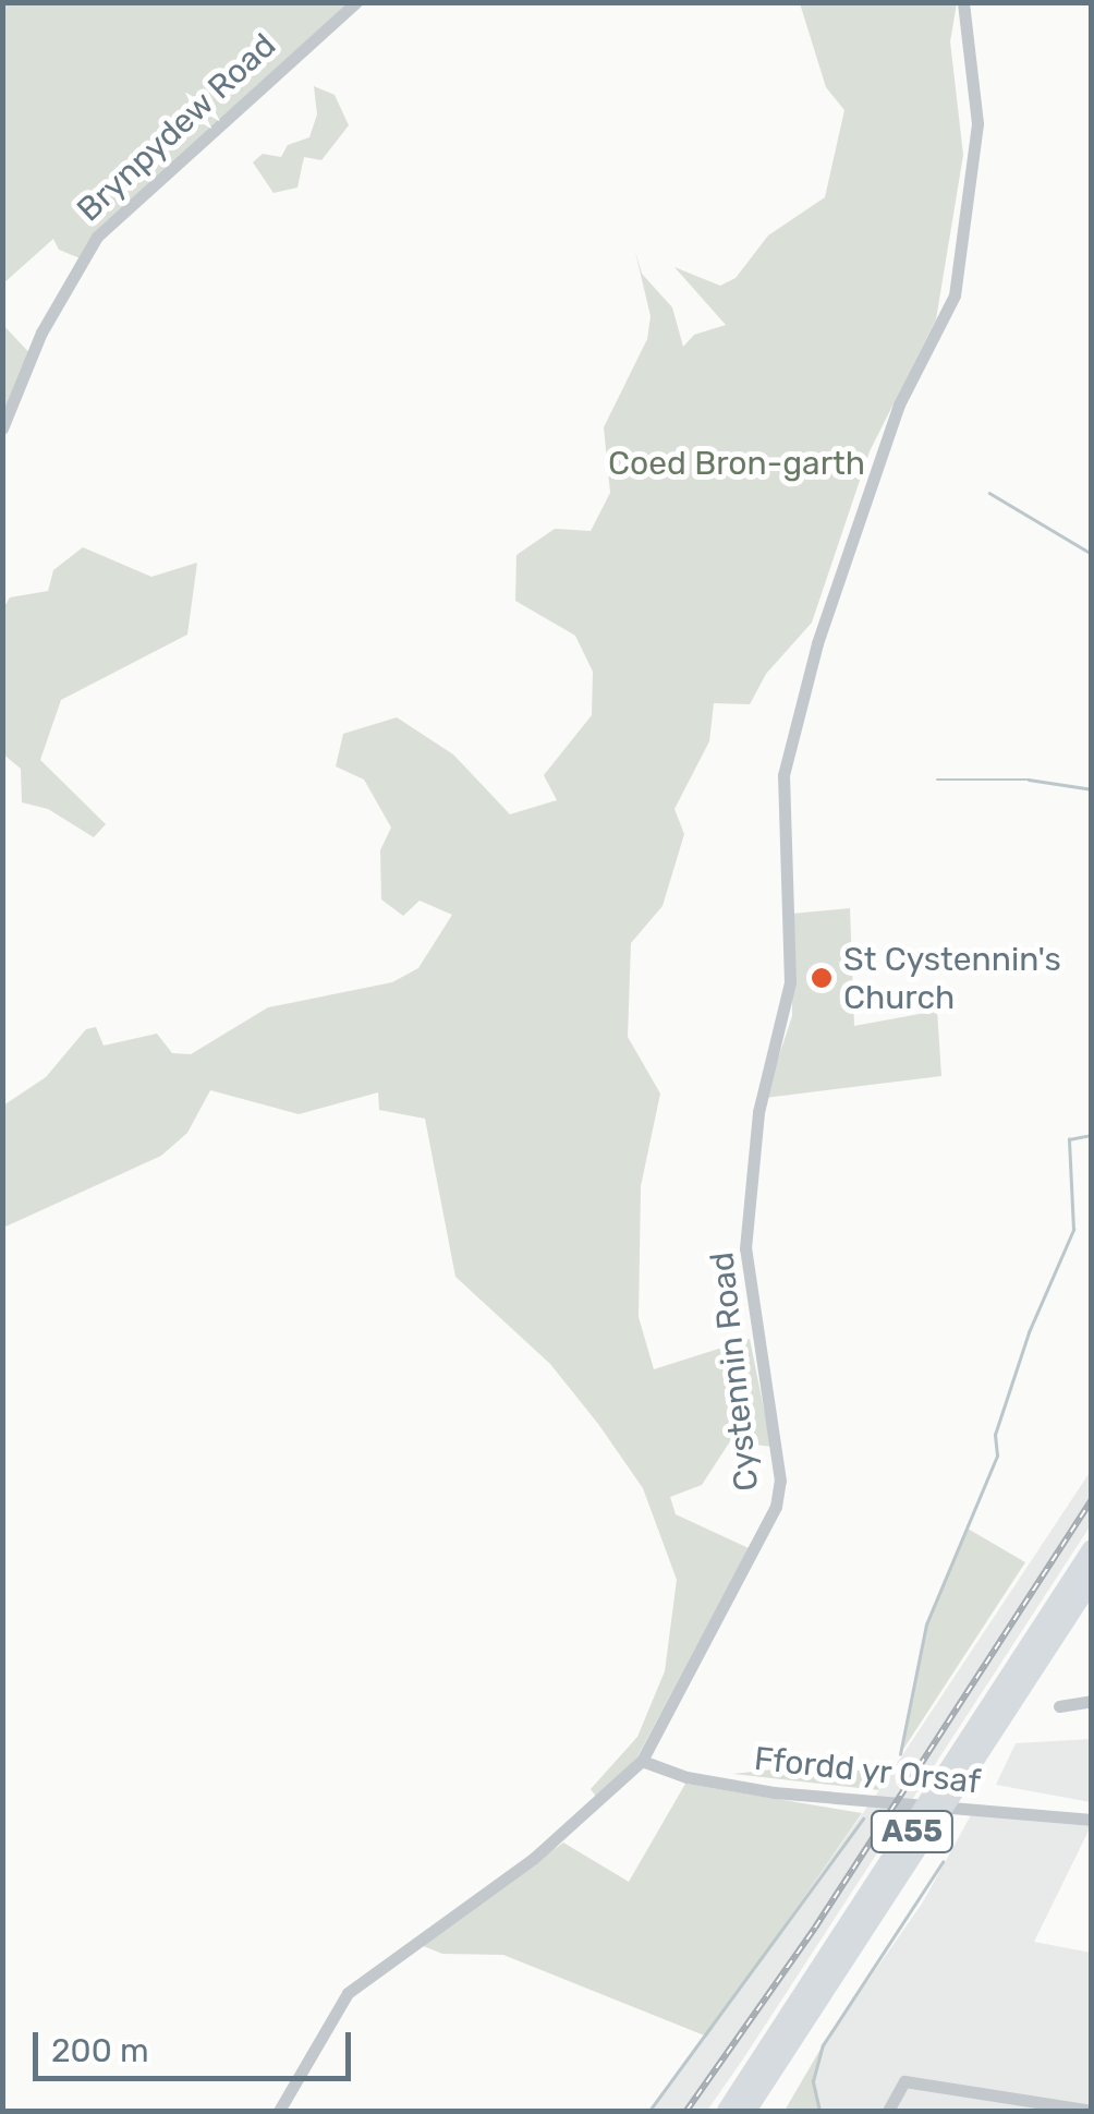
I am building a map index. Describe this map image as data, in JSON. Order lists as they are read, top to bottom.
{
  "streets": {
    "highway": ["A55"],
    "street": ["Brynpydew Road", "Cystennin Road", "Ffordd yr Orsaf"]
  },
  "crossings": [
    ["Cystennin Road", "Ffordd yr Orsaf"]
  ],
  "parks": ["Coed Bron-garth"],
  "places": ["St Cystennin's Church"],
  "scale_bar": "200 m"
}
